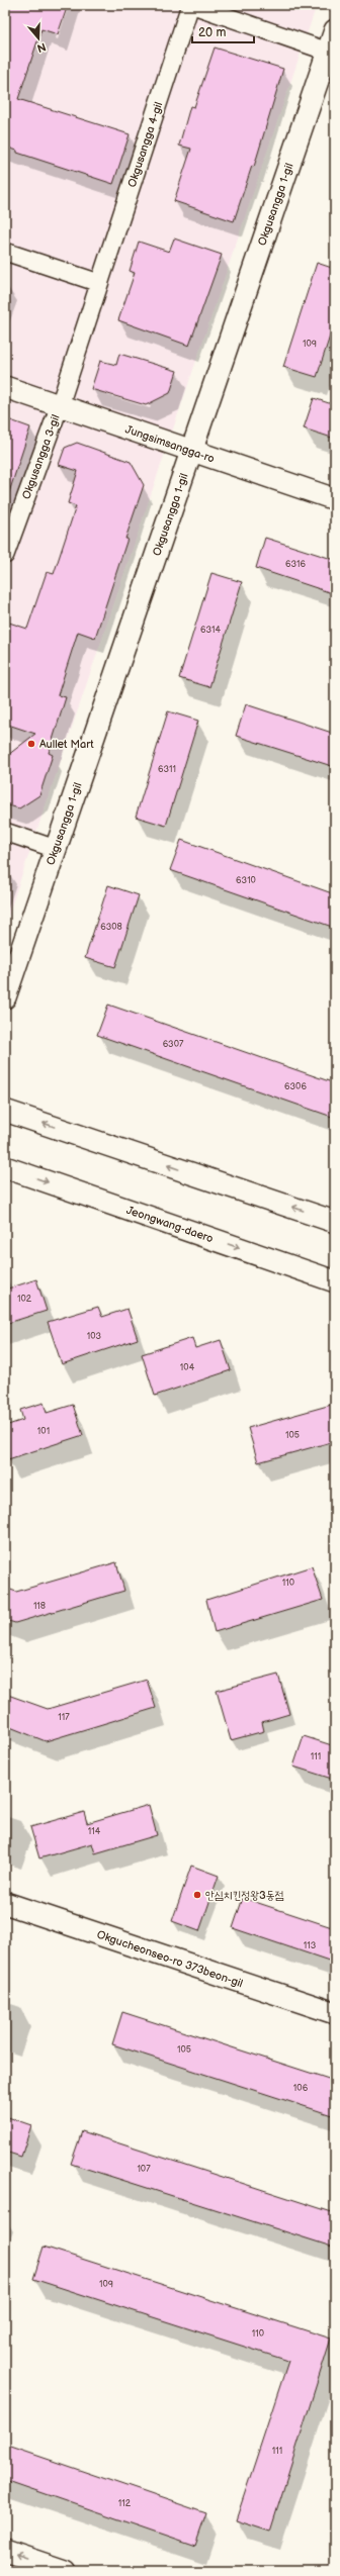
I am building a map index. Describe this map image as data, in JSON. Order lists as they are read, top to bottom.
{
  "streets": {
    "street": [
      "Okgusangga 4-gil",
      "Okgusangga 1-gil",
      "Jungsimsangga-ro",
      "Okgusangga 3-gil",
      "Jeongwang-daero",
      "Okgucheonseo-ro 373beon-gil"
    ]
  },
  "crossings": [
    ["Okgusangga 4-gil", "Okgusangga 1-gil"],
    ["Okgusangga 4-gil", "Jungsimsangga-ro"],
    ["Okgusangga 4-gil", "Okgusangga 3-gil"],
    ["Okgusangga 1-gil", "Jungsimsangga-ro"],
    ["Jungsimsangga-ro", "Okgusangga 3-gil"]
  ],
  "places": ["Aullet Mart", "안심치킨정왕3동점"],
  "house_numbers": [
    "109",
    "6316",
    "6314",
    "6311",
    "6310",
    "6308",
    "6307",
    "6306",
    "102",
    "103",
    "104",
    "101",
    "105",
    "110",
    "118",
    "117",
    "111",
    "114",
    "113",
    "105",
    "106",
    "107",
    "109",
    "110",
    "111",
    "112"
  ],
  "scale_bar": "20 m",
  "north": "bottom"
}
